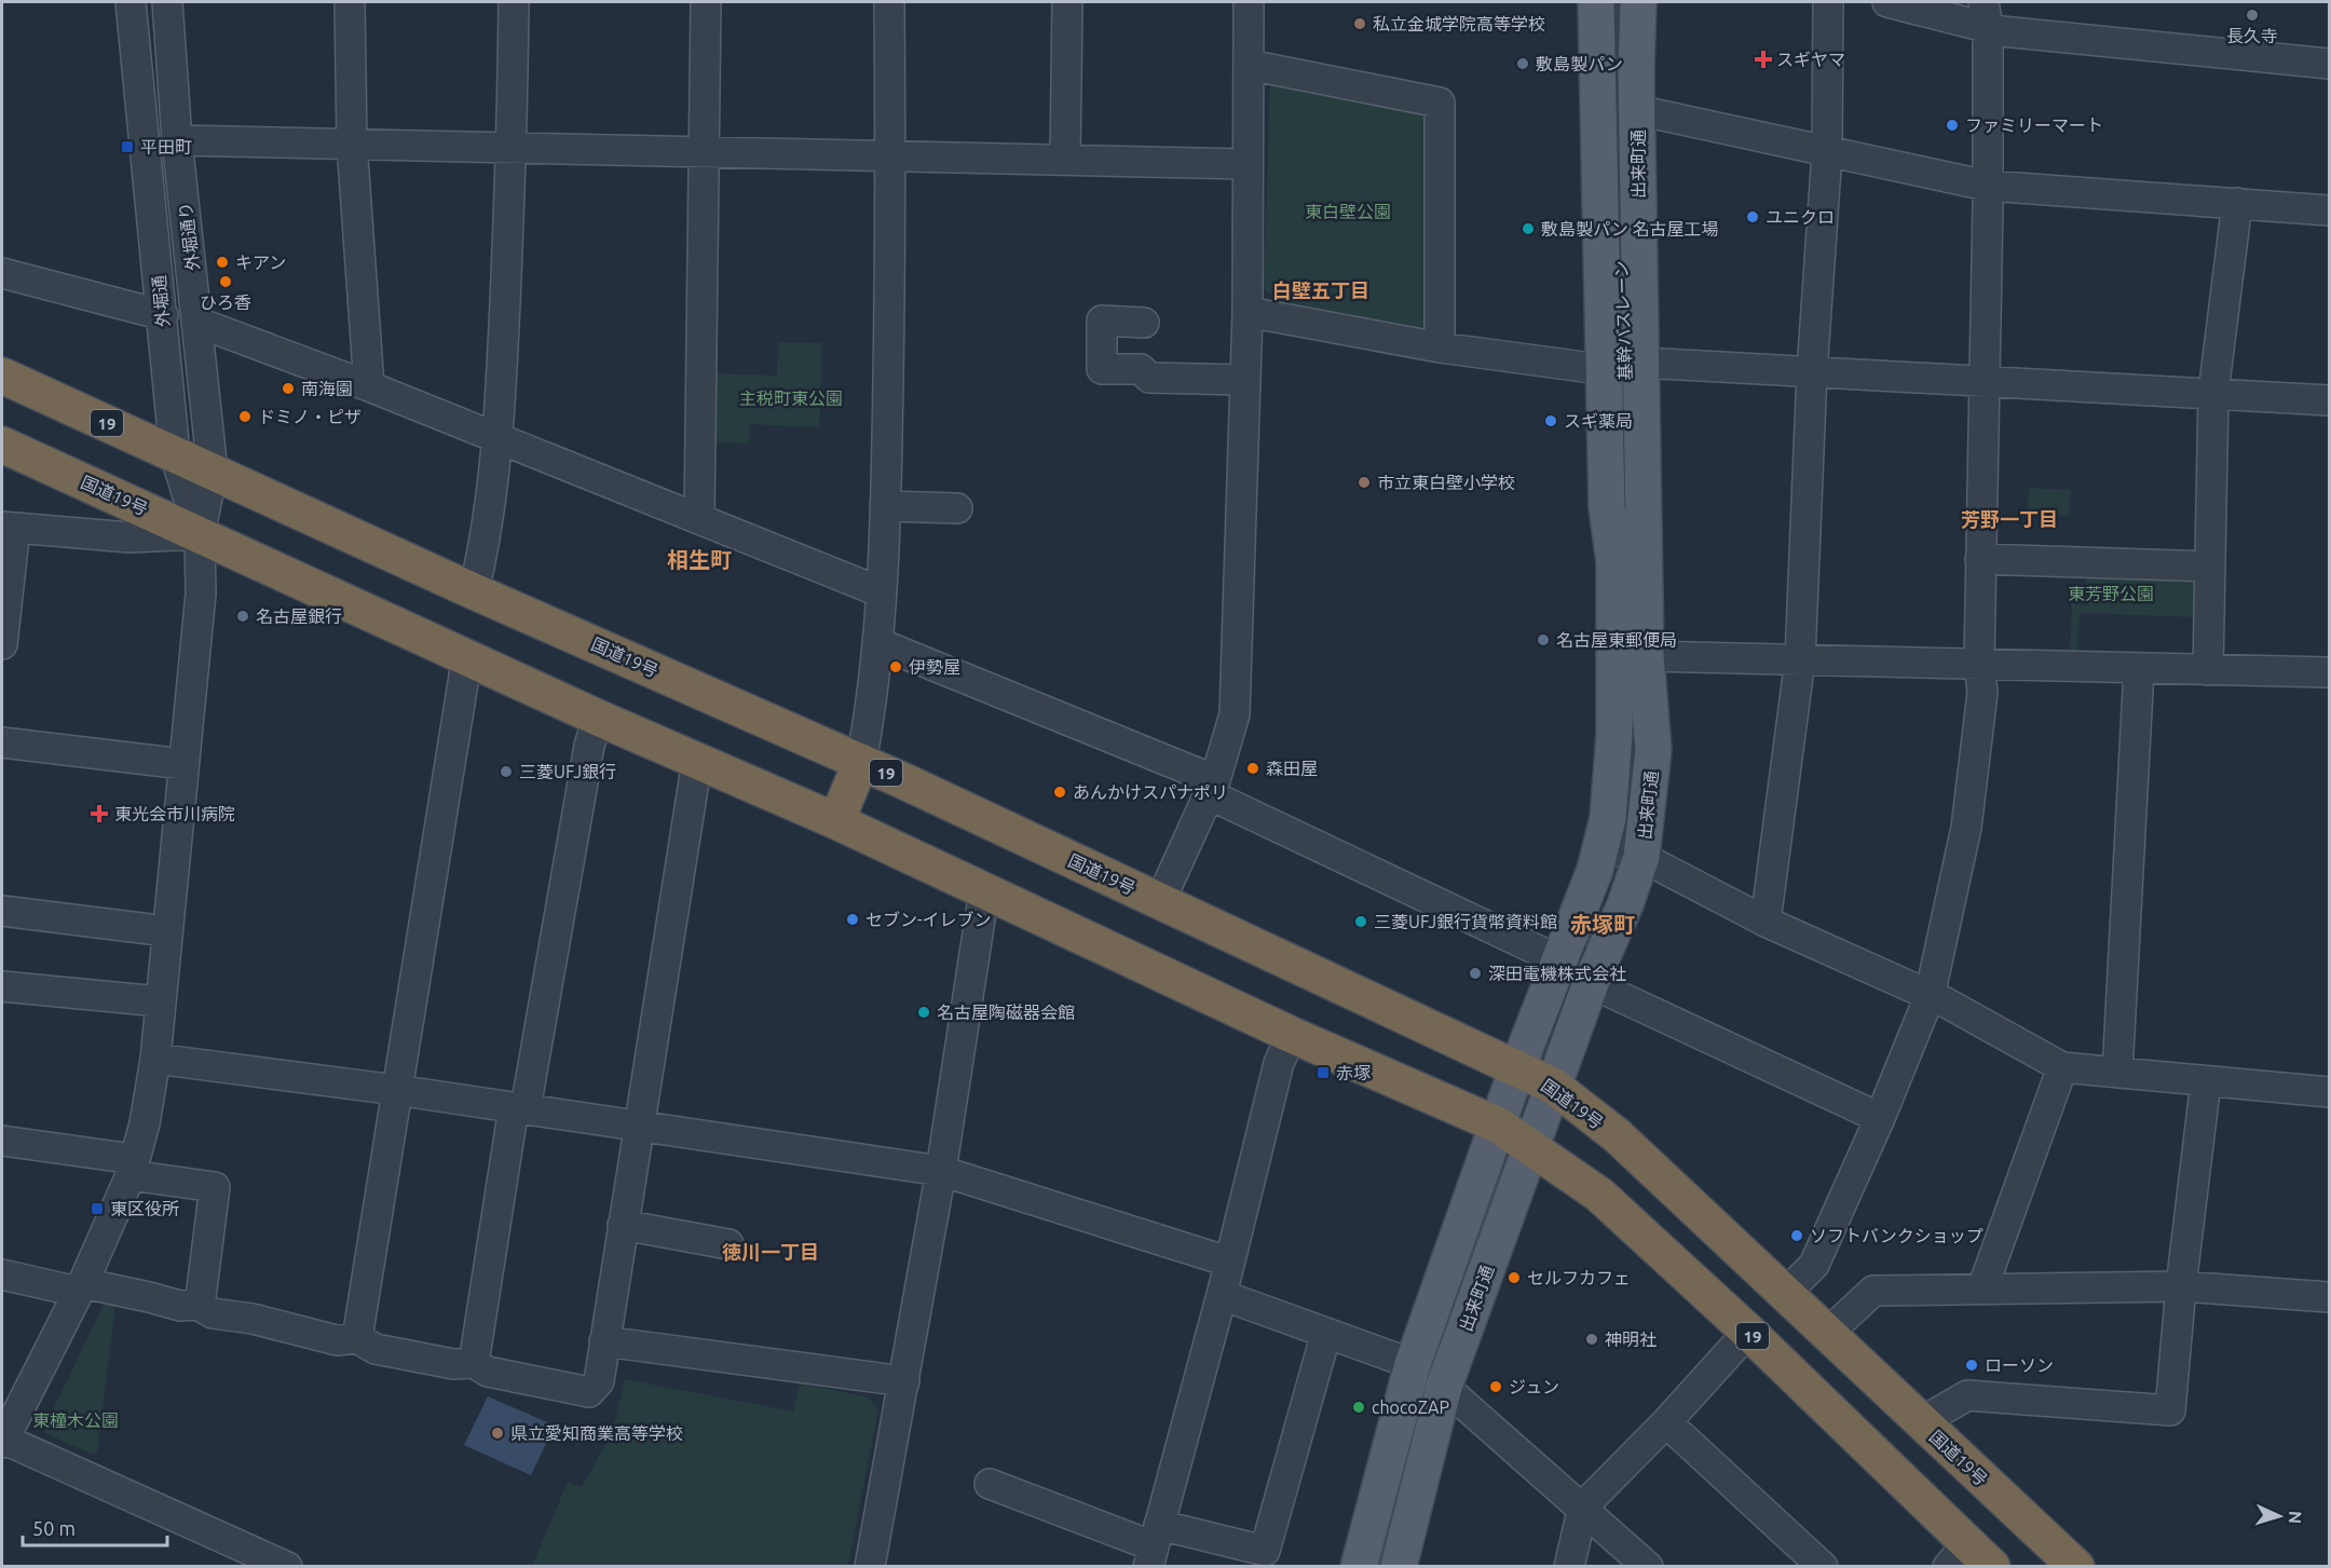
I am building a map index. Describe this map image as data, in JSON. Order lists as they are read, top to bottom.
{
  "streets": {
    "highway": ["19", "国道19号"],
    "main road": ["出来町通"],
    "street": ["外堀通り", "外堀通", "基幹バスレーン"]
  },
  "crossings": [
    ["出来町通", "基幹バスレーン"],
    ["出来町通", "国道19号"],
    ["外堀通り", "国道19号"],
    ["外堀通", "国道19号"]
  ],
  "districts": [
    "白壁五丁目",
    "芳野一丁目",
    "相生町",
    "赤塚町",
    "徳川一丁目"
  ],
  "parks": [
    "東白壁公園",
    "主税町東公園",
    "東芳野公園",
    "東橦木公園"
  ],
  "places": {
    "other": [
      "長久寺",
      "私立金城学院高等学校",
      "敷島製パン",
      "ファミリーマート",
      "ユニクロ",
      "敷島製パン 名古屋工場",
      "キアン",
      "ひろ香",
      "南海園",
      "ドミノ・ピザ",
      "スギ薬局",
      "市立東白壁小学校",
      "名古屋銀行",
      "名古屋東郵便局",
      "伊勢屋",
      "森田屋",
      "三菱UFJ銀行",
      "あんかけスパナポリ",
      "セブン-イレブン",
      "三菱UFJ銀行貨幣資料館",
      "深田電機株式会社",
      "名古屋陶磁器会館",
      "ソフトバンクショップ",
      "セルフカフェ",
      "神明社",
      "ローソン",
      "ジュン",
      "chocoZAP",
      "県立愛知商業高等学校"
    ],
    "health": ["スギヤマ", "東光会市川病院"],
    "transit": ["平田町", "赤塚", "東区役所"]
  },
  "scale_bar": "50 m",
  "north": "right"
}
